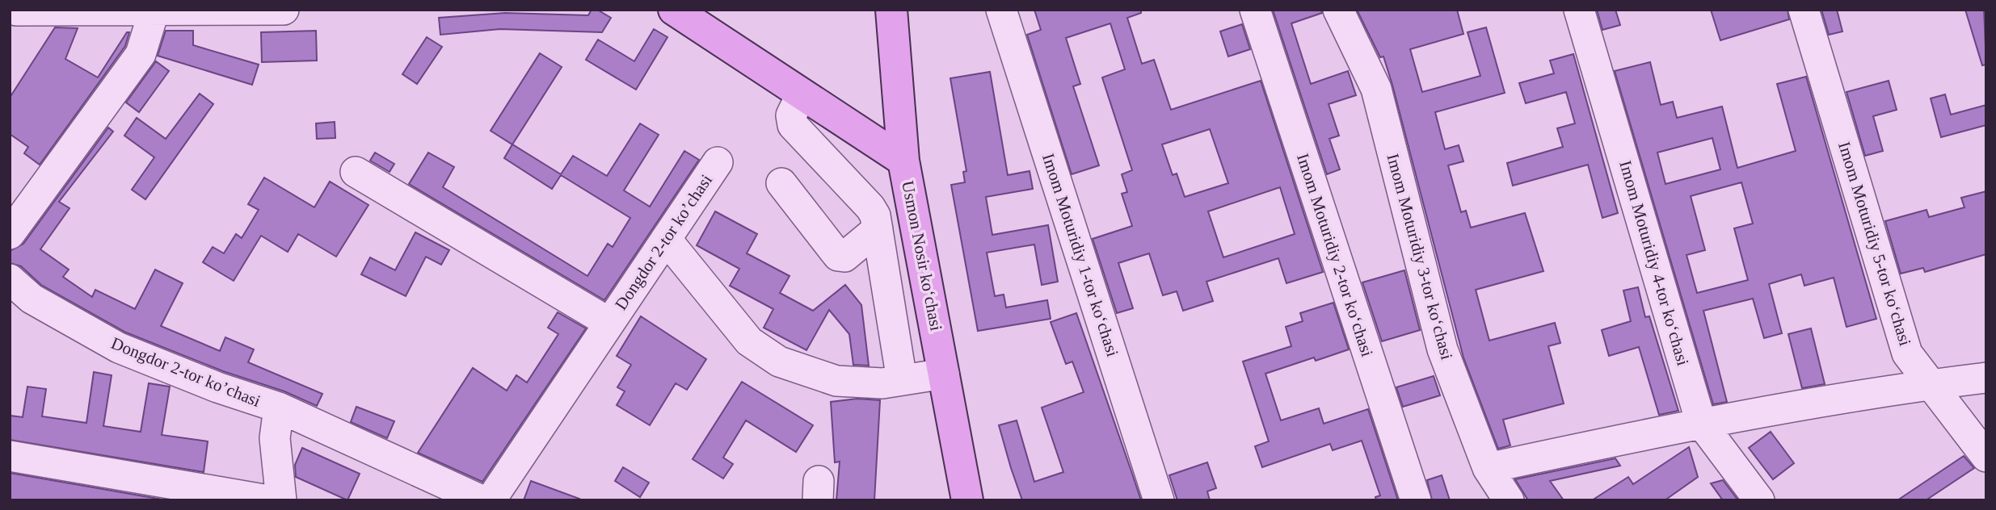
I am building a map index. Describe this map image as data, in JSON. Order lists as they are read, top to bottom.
{
  "streets": {
    "main road": ["Usmon Nosir ko‘chasi"],
    "street": [
      "Dongdor 2-tor koʼchasi",
      "Imom Moturidiy 5-tor koʻchasi",
      "Imom Moturidiy 1-tor koʻchasi",
      "Imom Moturidiy 2-tor koʻchasi",
      "Imom Moturidiy 3-tor koʻchasi",
      "Imom Moturidiy 4-tor koʻchasi"
    ]
  }
}
